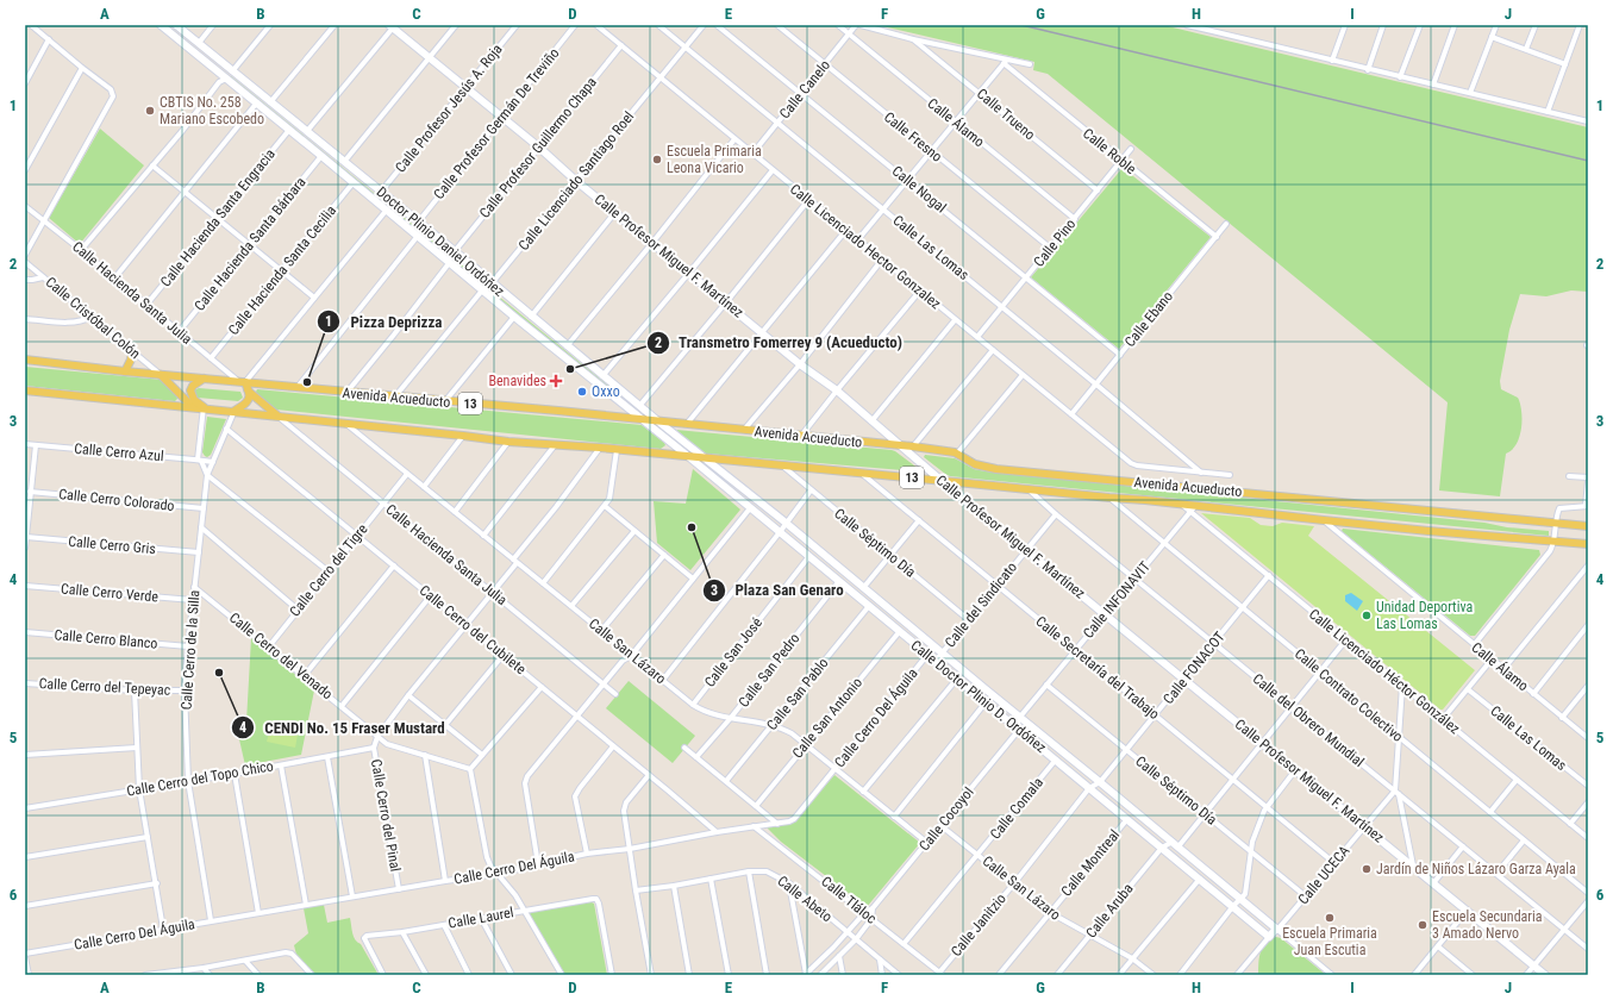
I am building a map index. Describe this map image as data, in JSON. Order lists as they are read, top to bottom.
{
  "streets": {
    "main road": ["Avenida Acueducto", "13"],
    "street": [
      "Calle Canelo",
      "Calle Profesor Jesús A. Roja",
      "Calle Trueno",
      "Calle Álamo",
      "Calle Profesor Germán De Treviño",
      "Calle Fresno",
      "Calle Profesor Guillermo Chapa",
      "Calle Roble",
      "Calle Licenciado Santiago Roel",
      "Calle Nogal",
      "Calle Hacienda Santa Engracia",
      "Doctor Plinio Daniel Ordóñez",
      "Calle Pino",
      "Calle Hacienda Santa Bárbara",
      "Calle Licenciado Hector Gonzalez",
      "Calle Las Lomas",
      "Calle Profesor Miguel F. Martínez",
      "Calle Hacienda Santa Cecilia",
      "Calle Hacienda Santa Julia",
      "Calle Cristóbal Colón",
      "Calle Ebano",
      "Calle Cerro Azul",
      "Calle Cerro Colorado",
      "Calle Séptimo Día",
      "Calle Cerro Gris",
      "Calle Cerro del Tigre",
      "Calle Cerro Verde",
      "Calle INFONAVIT",
      "Calle del Sindicato",
      "Calle Cerro del Cubilete",
      "Calle Cerro Blanco",
      "Calle Cerro de la Silla",
      "Calle San Lázaro",
      "Calle San José",
      "Calle Cerro del Venado",
      "Calle Secretaría del Trabajo",
      "Calle FONACOT",
      "Calle San Pedro",
      "Calle Licenciado Héctor González",
      "Calle Cerro del Tepeyac",
      "Calle San Pablo",
      "Calle Contrato Colectivo",
      "Calle Doctor Plinio D. Ordóñez",
      "Calle San Antonio",
      "Calle Cerro Del Águila",
      "Calle del Obrero Mundial",
      "Calle Cerro del Topo Chico",
      "Calle Comala",
      "Calle Cerro del Pinal",
      "Calle Cocoyol",
      "Calle Montreal",
      "Calle UCECA",
      "Calle Abeto",
      "Calle Tláloc",
      "Calle Aruba",
      "Calle Laurel",
      "Calle Janitzio"
    ]
  },
  "crossings": [
    ["Calle Canelo", "Calle Álamo"],
    ["Calle Canelo", "Calle Fresno"],
    ["Calle Canelo", "Calle Nogal"],
    ["Calle Canelo", "Calle Licenciado Hector Gonzalez"],
    ["Calle Canelo", "Calle Las Lomas"],
    ["Calle Profesor Jesús A. Roja", "Doctor Plinio Daniel Ordóñez"],
    ["Calle Profesor Jesús A. Roja", "Calle Profesor Miguel F. Martínez"],
    ["Calle Trueno", "Calle Pino"],
    ["Calle Álamo", "Calle Pino"],
    ["Calle Álamo", "Avenida Acueducto"],
    ["Calle Profesor Germán De Treviño", "Doctor Plinio Daniel Ordóñez"],
    ["Calle Profesor Germán De Treviño", "Calle Profesor Miguel F. Martínez"],
    ["Calle Fresno", "Calle Pino"],
    ["Calle Profesor Guillermo Chapa", "Doctor Plinio Daniel Ordóñez"],
    ["Calle Profesor Guillermo Chapa", "Calle Licenciado Hector Gonzalez"],
    ["Calle Profesor Guillermo Chapa", "Calle Profesor Miguel F. Martínez"],
    ["Calle Roble", "Calle Pino"],
    ["Calle Roble", "Calle Ebano"],
    ["Calle Licenciado Santiago Roel", "Doctor Plinio Daniel Ordóñez"],
    ["Calle Licenciado Santiago Roel", "Calle Licenciado Hector Gonzalez"],
    ["Calle Licenciado Santiago Roel", "Calle Las Lomas"],
    ["Calle Licenciado Santiago Roel", "Calle Profesor Miguel F. Martínez"],
    ["Calle Nogal", "Calle Pino"],
    ["Calle Nogal", "Calle Ebano"],
    ["Calle Hacienda Santa Engracia", "Doctor Plinio Daniel Ordóñez"],
    ["Calle Hacienda Santa Engracia", "Calle Hacienda Santa Julia"],
    ["Doctor Plinio Daniel Ordóñez", "Calle Hacienda Santa Bárbara"],
    ["Doctor Plinio Daniel Ordóñez", "Calle Hacienda Santa Cecilia"],
    ["Doctor Plinio Daniel Ordóñez", "Avenida Acueducto"],
    ["Doctor Plinio Daniel Ordóñez", "Calle Doctor Plinio D. Ordóñez"],
    ["Calle Pino", "Calle Licenciado Hector Gonzalez"],
    ["Calle Pino", "Calle Las Lomas"],
    ["Calle Hacienda Santa Bárbara", "Calle Hacienda Santa Julia"],
    ["Calle Licenciado Hector Gonzalez", "Calle Las Lomas"],
    ["Calle Licenciado Hector Gonzalez", "Calle Ebano"],
    ["Calle Las Lomas", "Calle Ebano"],
    ["Calle Profesor Miguel F. Martínez", "Avenida Acueducto"],
    ["Calle Profesor Miguel F. Martínez", "Calle INFONAVIT"],
    ["Calle Profesor Miguel F. Martínez", "Calle del Sindicato"],
    ["Calle Profesor Miguel F. Martínez", "Calle FONACOT"],
    ["Calle Profesor Miguel F. Martínez", "Calle UCECA"],
    ["Calle Hacienda Santa Cecilia", "Calle Hacienda Santa Julia"],
    ["Calle Hacienda Santa Julia", "Avenida Acueducto"],
    ["Calle Hacienda Santa Julia", "Calle Cerro del Tigre"],
    ["Calle Hacienda Santa Julia", "Calle Cerro del Pinal"],
    ["Calle Cristóbal Colón", "Avenida Acueducto"],
    ["Avenida Acueducto", "Calle Séptimo Día"],
    ["Avenida Acueducto", "Calle INFONAVIT"],
    ["Avenida Acueducto", "Calle Cerro de la Silla"],
    ["Avenida Acueducto", "Calle San Lázaro"],
    ["Avenida Acueducto", "Calle Secretaría del Trabajo"],
    ["Avenida Acueducto", "Calle Licenciado Héctor González"],
    ["Avenida Acueducto", "Calle Contrato Colectivo"],
    ["Avenida Acueducto", "Calle Doctor Plinio D. Ordóñez"],
    ["Avenida Acueducto", "Calle del Obrero Mundial"],
    ["Avenida Acueducto", "Calle Cerro del Pinal"],
    ["Calle Cerro Azul", "Calle Cerro de la Silla"],
    ["Calle Cerro Colorado", "Calle Cerro de la Silla"],
    ["Calle Séptimo Día", "Calle INFONAVIT"],
    ["Calle Séptimo Día", "Calle del Sindicato"],
    ["Calle Séptimo Día", "Calle FONACOT"],
    ["Calle Séptimo Día", "Calle UCECA"],
    ["Calle Cerro Gris", "Calle Cerro de la Silla"],
    ["Calle Cerro del Tigre", "Calle Cerro del Cubilete"],
    ["Calle Cerro del Tigre", "Calle San Lázaro"],
    ["Calle Cerro del Tigre", "Calle Cerro del Venado"],
    ["Calle Cerro Verde", "Calle Cerro de la Silla"],
    ["Calle INFONAVIT", "Calle Secretaría del Trabajo"],
    ["Calle INFONAVIT", "Calle Licenciado Héctor González"],
    ["Calle INFONAVIT", "Calle Contrato Colectivo"],
    ["Calle INFONAVIT", "Calle Doctor Plinio D. Ordóñez"],
    ["Calle INFONAVIT", "Calle del Obrero Mundial"],
    ["Calle del Sindicato", "Calle Secretaría del Trabajo"],
    ["Calle del Sindicato", "Calle Doctor Plinio D. Ordóñez"],
    ["Calle del Sindicato", "Calle del Obrero Mundial"],
    ["Calle Cerro del Cubilete", "Calle Cerro de la Silla"],
    ["Calle Cerro del Cubilete", "Calle Cerro Del Águila"],
    ["Calle Cerro del Cubilete", "Calle Cerro del Pinal"],
    ["Calle Cerro Blanco", "Calle Cerro de la Silla"],
    ["Calle Cerro de la Silla", "Calle Cerro del Venado"],
    ["Calle Cerro de la Silla", "Calle Cerro del Tepeyac"],
    ["Calle Cerro de la Silla", "Calle Cerro Del Águila"],
    ["Calle Cerro de la Silla", "Calle Cerro del Topo Chico"],
    ["Calle San Lázaro", "Calle San José"],
    ["Calle San Lázaro", "Calle San Pedro"],
    ["Calle San Lázaro", "Calle San Pablo"],
    ["Calle San Lázaro", "Calle San Antonio"],
    ["Calle San Lázaro", "Calle Cerro Del Águila"],
    ["Calle San Lázaro", "Calle Comala"],
    ["Calle San Lázaro", "Calle Cerro del Pinal"],
    ["Calle San Lázaro", "Calle Cocoyol"],
    ["Calle San Lázaro", "Calle Montreal"],
    ["Calle San Lázaro", "Calle Aruba"],
    ["Calle San Lázaro", "Calle Janitzio"],
    ["Calle San José", "Calle Doctor Plinio D. Ordóñez"],
    ["Calle Cerro del Venado", "Calle Cerro del Pinal"],
    ["Calle Secretaría del Trabajo", "Calle FONACOT"],
    ["Calle Secretaría del Trabajo", "Calle UCECA"],
    ["Calle FONACOT", "Calle Licenciado Héctor González"],
    ["Calle FONACOT", "Calle Contrato Colectivo"],
    ["Calle FONACOT", "Calle Doctor Plinio D. Ordóñez"],
    ["Calle FONACOT", "Calle del Obrero Mundial"],
    ["Calle San Pedro", "Calle Doctor Plinio D. Ordóñez"],
    ["Calle San Pablo", "Calle Doctor Plinio D. Ordóñez"],
    ["Calle Doctor Plinio D. Ordóñez", "Calle San Antonio"],
    ["Calle Doctor Plinio D. Ordóñez", "Calle Cerro Del Águila"],
    ["Calle Doctor Plinio D. Ordóñez", "Calle Comala"],
    ["Calle Doctor Plinio D. Ordóñez", "Calle Cocoyol"],
    ["Calle Doctor Plinio D. Ordóñez", "Calle Montreal"],
    ["Calle Doctor Plinio D. Ordóñez", "Calle UCECA"],
    ["Calle Doctor Plinio D. Ordóñez", "Calle Aruba"],
    ["Calle Doctor Plinio D. Ordóñez", "Calle Janitzio"],
    ["Calle Cerro Del Águila", "Calle Cerro del Pinal"],
    ["Calle Cerro Del Águila", "Calle Tláloc"],
    ["Calle del Obrero Mundial", "Calle UCECA"],
    ["Calle Cerro del Topo Chico", "Calle Cerro del Pinal"],
    ["Calle Comala", "Calle Tláloc"],
    ["Calle Cocoyol", "Calle Abeto"],
    ["Calle Cocoyol", "Calle Tláloc"],
    ["Calle Tláloc", "Calle Janitzio"]
  ],
  "places": {
    "other": [
      "CBTIS No. 258 Mariano Escobedo",
      "Escuela Primaria Leona Vicario",
      "Transmetro Fomerrey 9 (Acueducto)",
      "Pizza Deprizza",
      "Oxxo",
      "Plaza San Genaro",
      "Unidad Deportiva Las Lomas",
      "CENDI No. 15 Fraser Mustard",
      "Jardín de Niños Lázaro Garza Ayala",
      "Escuela Primaria Juan Escutia",
      "Escuela Secundaria 3 Amado Nervo"
    ],
    "health": ["Benavides"]
  },
  "grid": {
    "columns": [
      "A",
      "B",
      "C",
      "D",
      "E",
      "F",
      "G",
      "H",
      "I",
      "J"
    ],
    "rows": [
      "1",
      "2",
      "3",
      "4",
      "5",
      "6"
    ]
  }
}
